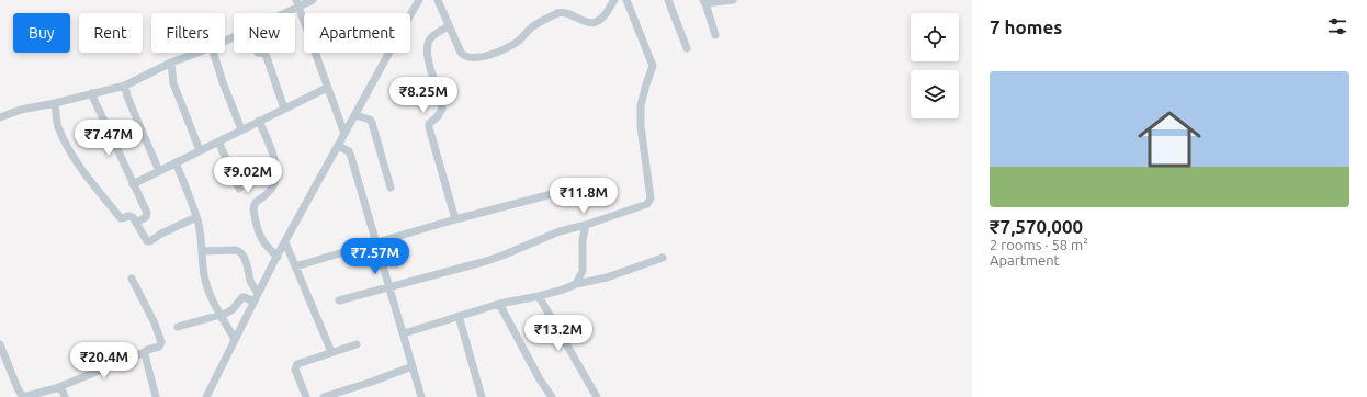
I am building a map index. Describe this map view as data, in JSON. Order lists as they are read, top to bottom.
{
  "page": {
    "heading": "7 homes",
    "chip": [
      "Buy",
      "Rent",
      "Filters",
      "New",
      "Apartment"
    ],
    "list": [
      {
        "name": "₹7,570,000",
        "note": "2 rooms · 58 m² · Apartment"
      }
    ],
    "price": [
      "₹8.25M",
      "₹7.47M",
      "₹9.02M",
      "₹11.8M",
      "₹7.57M",
      "₹13.2M",
      "₹20.4M"
    ]
  }
}
